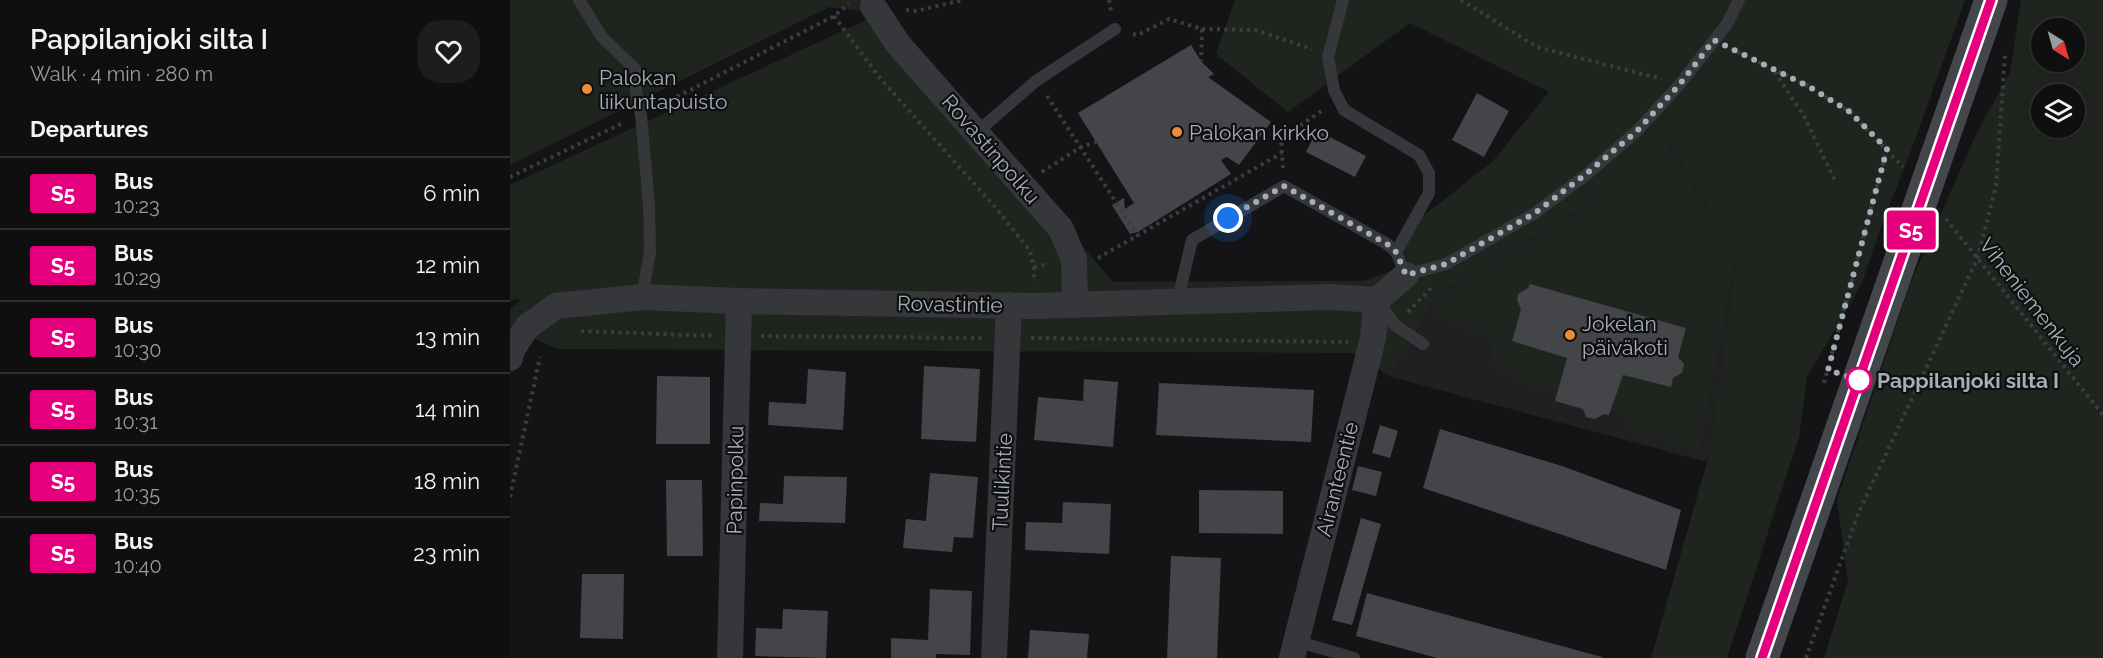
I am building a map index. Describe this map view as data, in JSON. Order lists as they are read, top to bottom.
{
  "streets": {
    "street": [
      "Rovastinpolku",
      "Rovastintie",
      "Airanteentie",
      "Papinpolku",
      "Tuulikintie"
    ],
    "path": ["Viheniemenkuja"]
  },
  "crossings": [
    ["Rovastinpolku", "Rovastintie"],
    ["Rovastintie", "Airanteentie"],
    ["Rovastintie", "Papinpolku"],
    ["Rovastintie", "Tuulikintie"]
  ],
  "places": [
    "Palokan liikuntapuisto",
    "Palokan kirkko",
    "Jokelan päiväkoti",
    "Pappilanjoki silta I"
  ],
  "lines": ["bus line S5"],
  "north": "bottom right",
  "page": {
    "heading": [
      ["Pappilanjoki silta I", "Walk · 4 min · 280 m"],
      "Departures"
    ],
    "on_map": "S5",
    "list": [
      {
        "mark": "S5",
        "name": "Bus",
        "note": "10:23",
        "value": "6 min"
      },
      {
        "mark": "S5",
        "name": "Bus",
        "note": "10:29",
        "value": "12 min"
      },
      {
        "mark": "S5",
        "name": "Bus",
        "note": "10:30",
        "value": "13 min"
      },
      {
        "mark": "S5",
        "name": "Bus",
        "note": "10:31",
        "value": "14 min"
      },
      {
        "mark": "S5",
        "name": "Bus",
        "note": "10:35",
        "value": "18 min"
      },
      {
        "mark": "S5",
        "name": "Bus",
        "note": "10:40",
        "value": "23 min"
      }
    ]
  }
}
